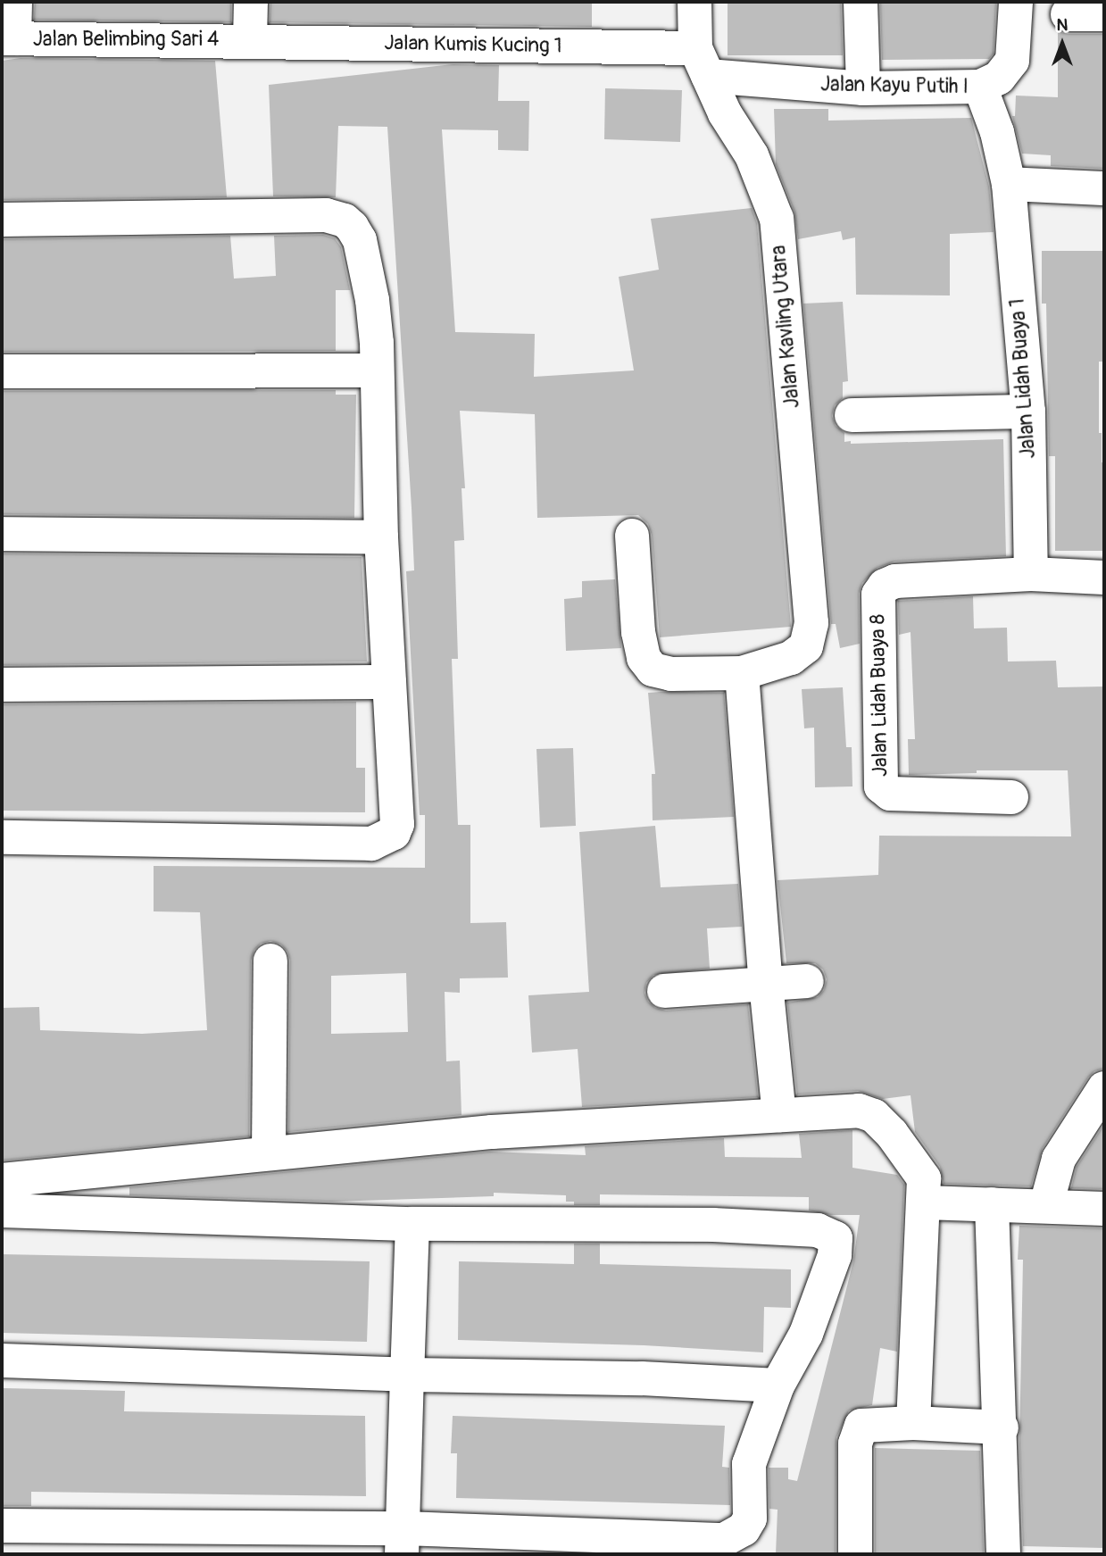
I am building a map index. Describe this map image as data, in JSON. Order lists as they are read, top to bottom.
{
  "streets": {
    "street": [
      "Jalan Belimbing Sari 4",
      "Jalan Kumis Kucing 1",
      "Jalan Kayu Putih I",
      "Jalan Kavling Utara",
      "Jalan Lidah Buaya 1",
      "Jalan Lidah Buaya 8"
    ]
  },
  "crossings": [
    ["Jalan Belimbing Sari 4", "Jalan Kumis Kucing 1"],
    ["Jalan Kumis Kucing 1", "Jalan Kayu Putih I"],
    ["Jalan Kumis Kucing 1", "Jalan Kavling Utara"],
    ["Jalan Kayu Putih I", "Jalan Kavling Utara"],
    ["Jalan Kayu Putih I", "Jalan Lidah Buaya 1"],
    ["Jalan Lidah Buaya 1", "Jalan Lidah Buaya 8"]
  ],
  "north": "top"
}
